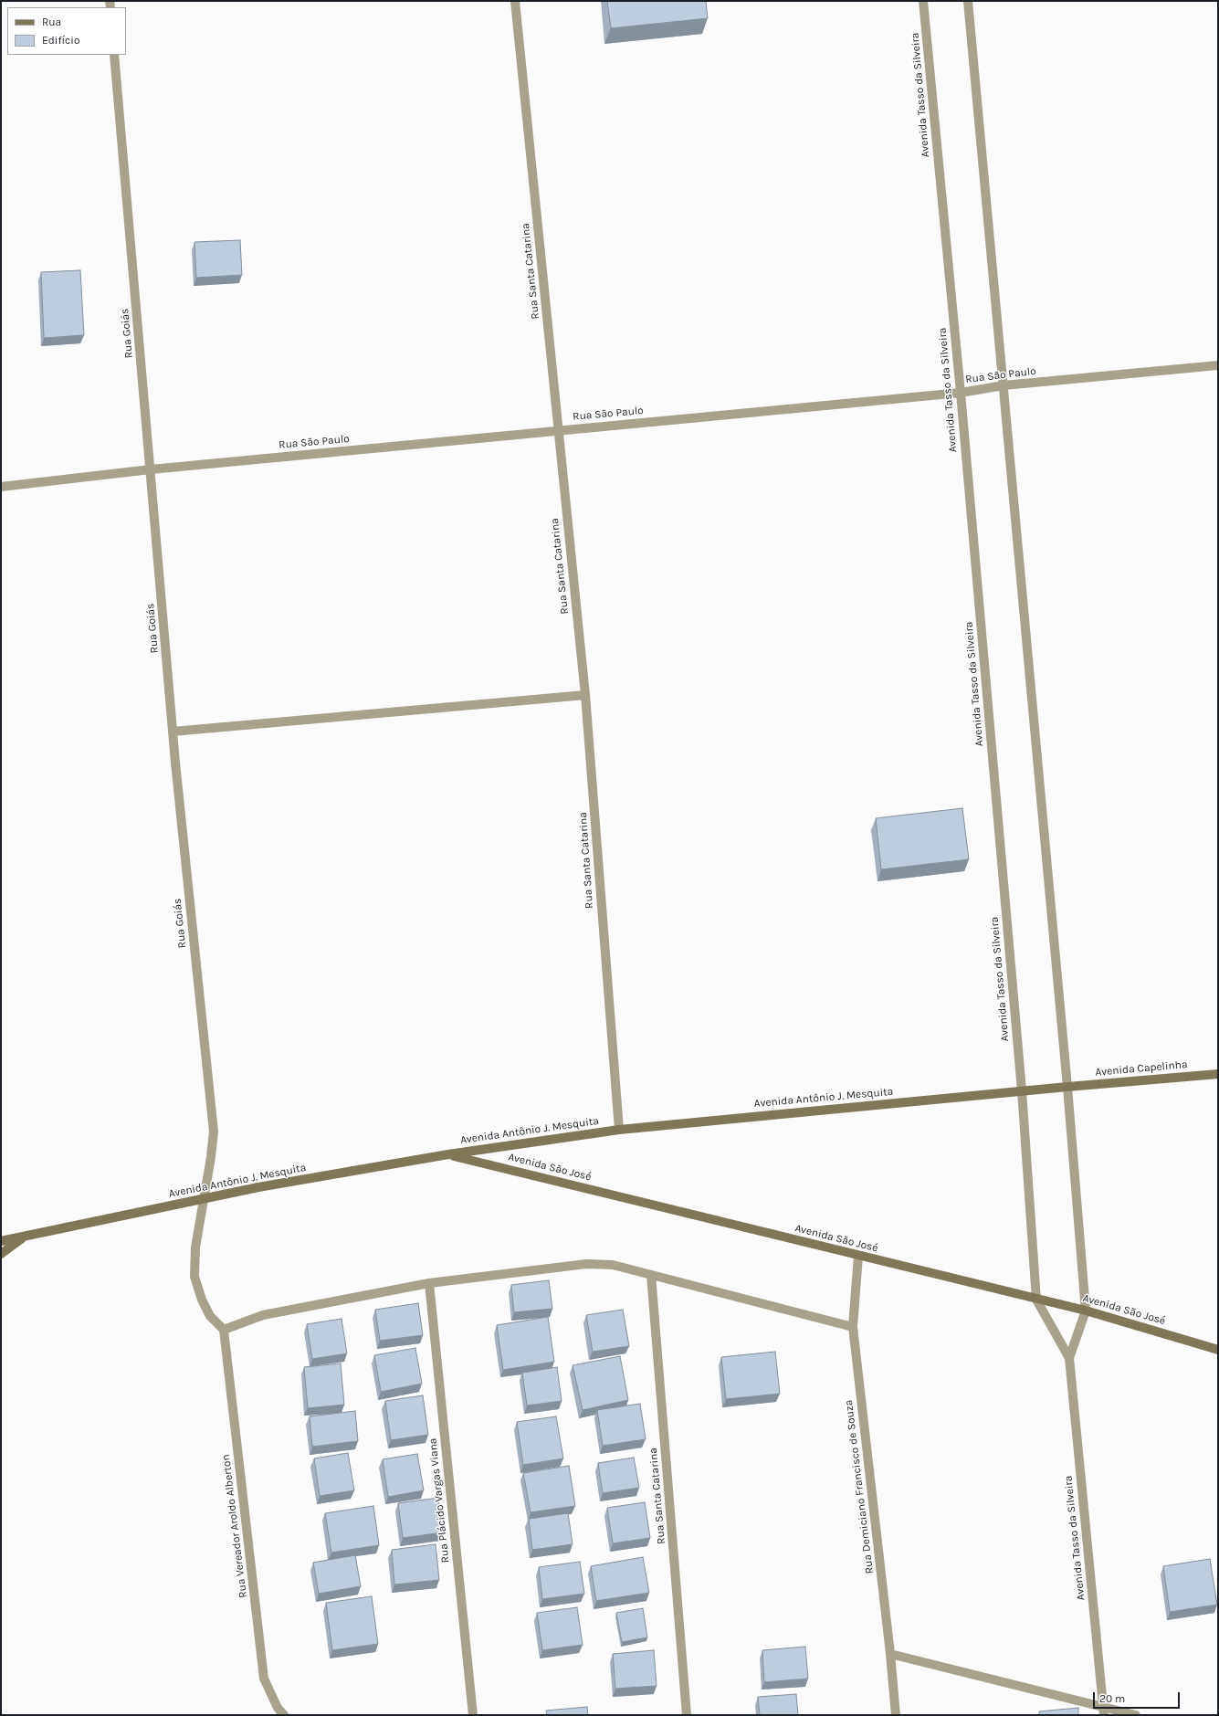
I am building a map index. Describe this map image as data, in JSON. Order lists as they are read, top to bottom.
{
  "streets": {
    "main road": ["Avenida Capelinha", "Avenida Antônio J. Mesquita", "Avenida São José"],
    "street": [
      "Avenida Tasso da Silveira",
      "Rua Santa Catarina",
      "Rua Goiás",
      "Rua São Paulo",
      "Rua Demiciano Francisco de Souza",
      "Rua Plácido Vargas Viana",
      "Rua Vereador Aroldo Alberton"
    ]
  },
  "crossings": [
    ["Avenida Tasso da Silveira", "Rua São Paulo"],
    ["Avenida Tasso da Silveira", "Avenida Capelinha"],
    ["Avenida Tasso da Silveira", "Avenida Antônio J. Mesquita"],
    ["Avenida Tasso da Silveira", "Avenida São José"],
    ["Rua Santa Catarina", "Rua São Paulo"],
    ["Rua Santa Catarina", "Avenida Antônio J. Mesquita"],
    ["Rua Goiás", "Rua São Paulo"],
    ["Rua Goiás", "Avenida Antônio J. Mesquita"],
    ["Rua Goiás", "Rua Vereador Aroldo Alberton"],
    ["Avenida Capelinha", "Avenida Antônio J. Mesquita"],
    ["Avenida Antônio J. Mesquita", "Avenida São José"],
    ["Avenida São José", "Rua Demiciano Francisco de Souza"]
  ],
  "legend": ["Rua", "Edifício"],
  "scale_bar": "20 m"
}
